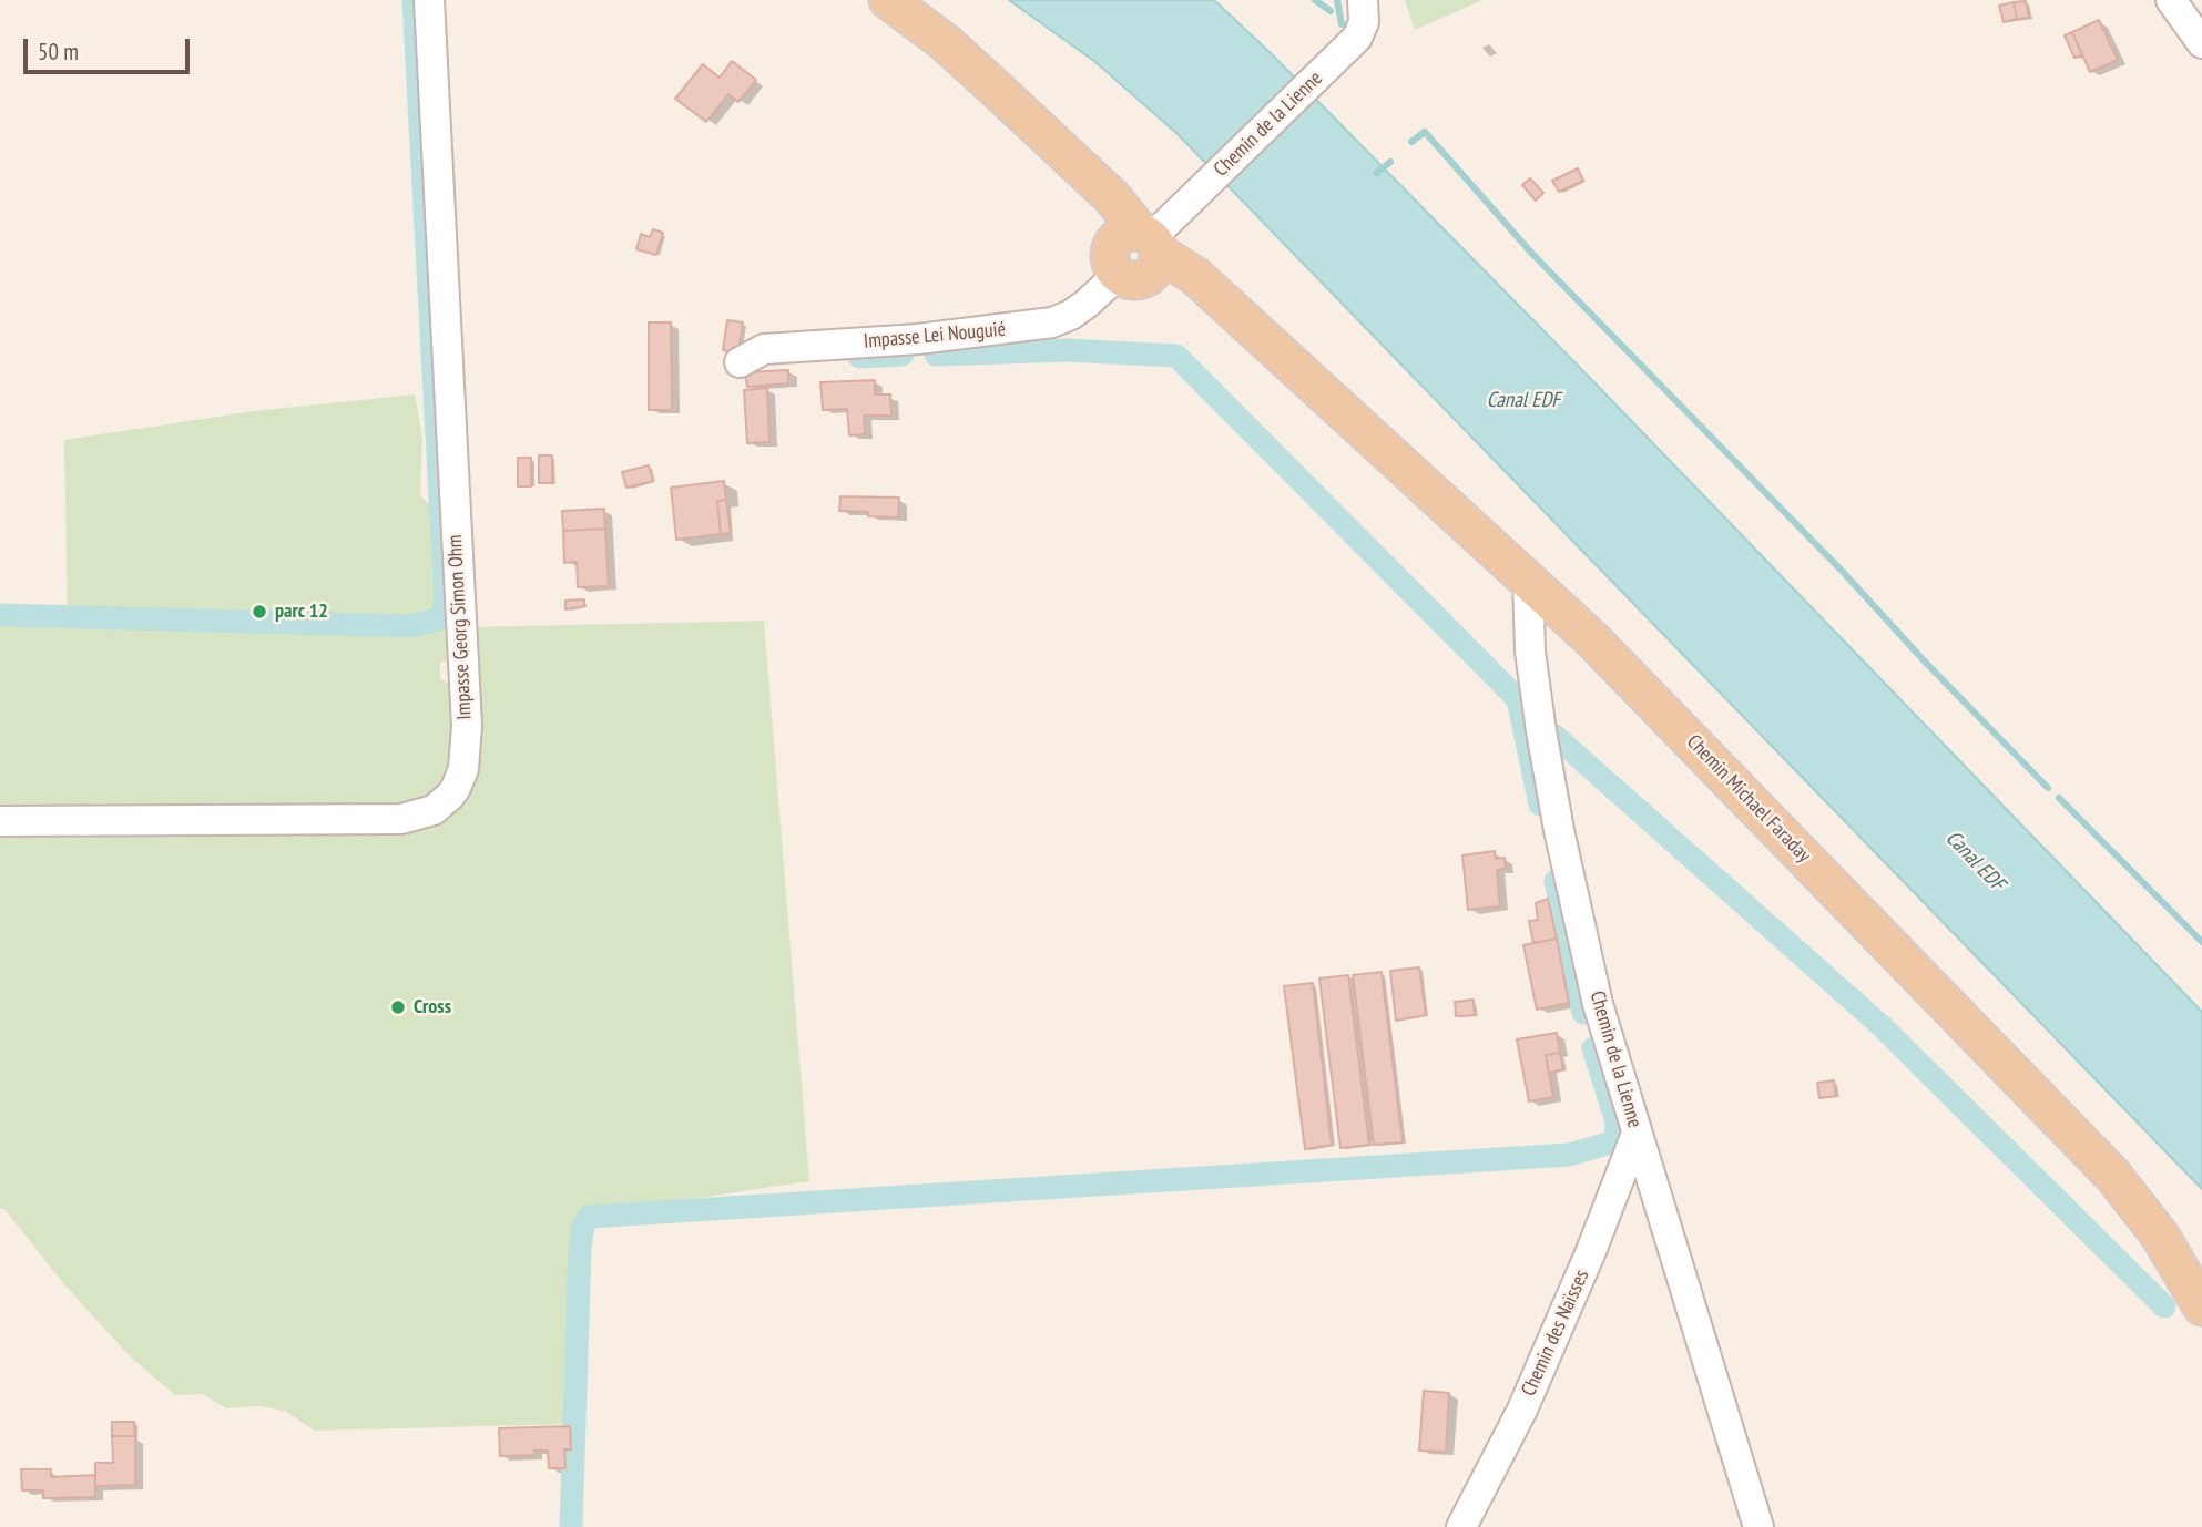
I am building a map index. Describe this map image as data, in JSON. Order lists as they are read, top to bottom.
{
  "streets": {
    "main road": ["Chemin Michael Faraday"],
    "street": [
      "Chemin de la Lienne",
      "Impasse Lei Nouguié",
      "Impasse Georg Simon Ohm",
      "Chemin des Naïsses"
    ]
  },
  "crossings": [
    ["Chemin de la Lienne", "Impasse Lei Nouguié"],
    ["Chemin de la Lienne", "Chemin Michael Faraday"],
    ["Chemin de la Lienne", "Chemin des Naïsses"],
    ["Impasse Lei Nouguié", "Chemin Michael Faraday"]
  ],
  "water": ["Canal EDF"],
  "places": ["parc 12", "Cross"],
  "scale_bar": "50 m"
}
